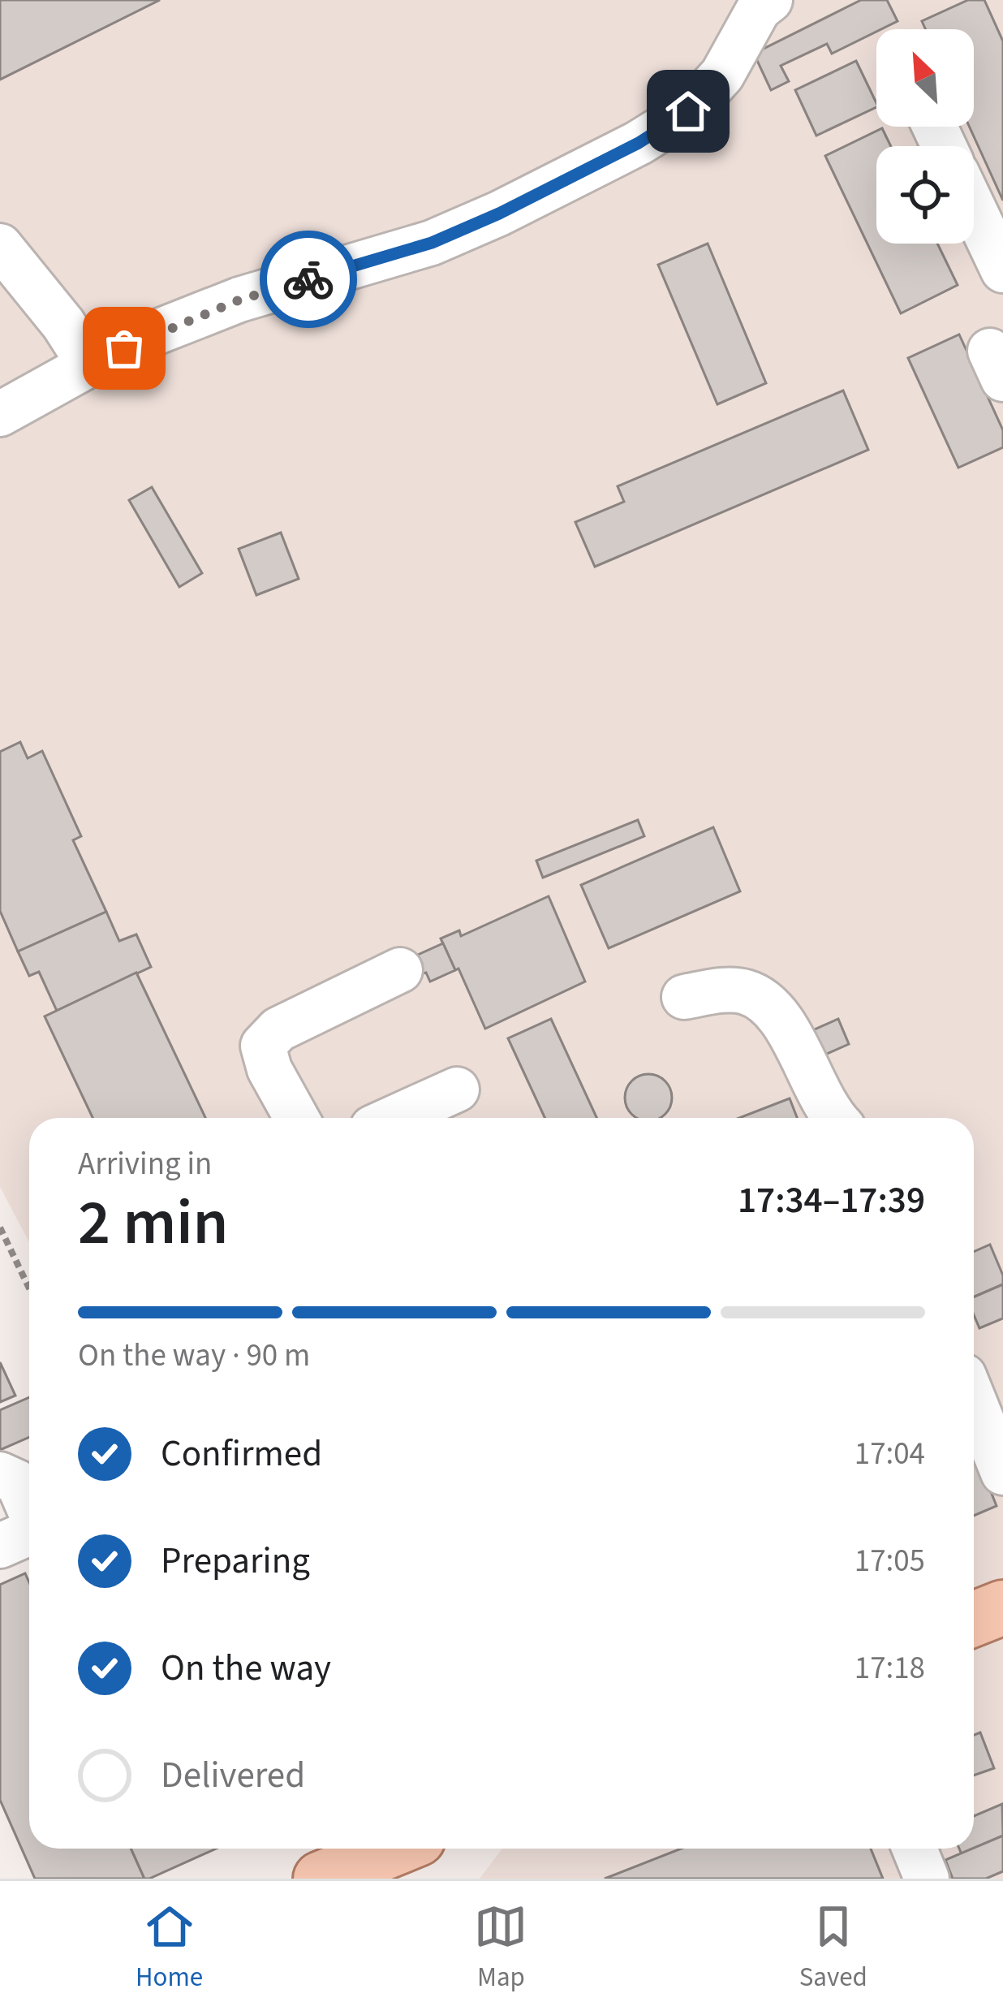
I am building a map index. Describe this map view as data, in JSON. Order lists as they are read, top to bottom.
{
  "north": "top left",
  "page": {
    "heading": ["2 min", "Arriving in", "17:34–17:39"],
    "bar": "On the way · 90 m",
    "list": [
      ["Confirmed", "17:04"],
      ["Preparing", "17:05"],
      ["On the way", "17:18"],
      "Delivered"
    ],
    "tabs": ["Home", "Map", "Saved"]
  }
}
